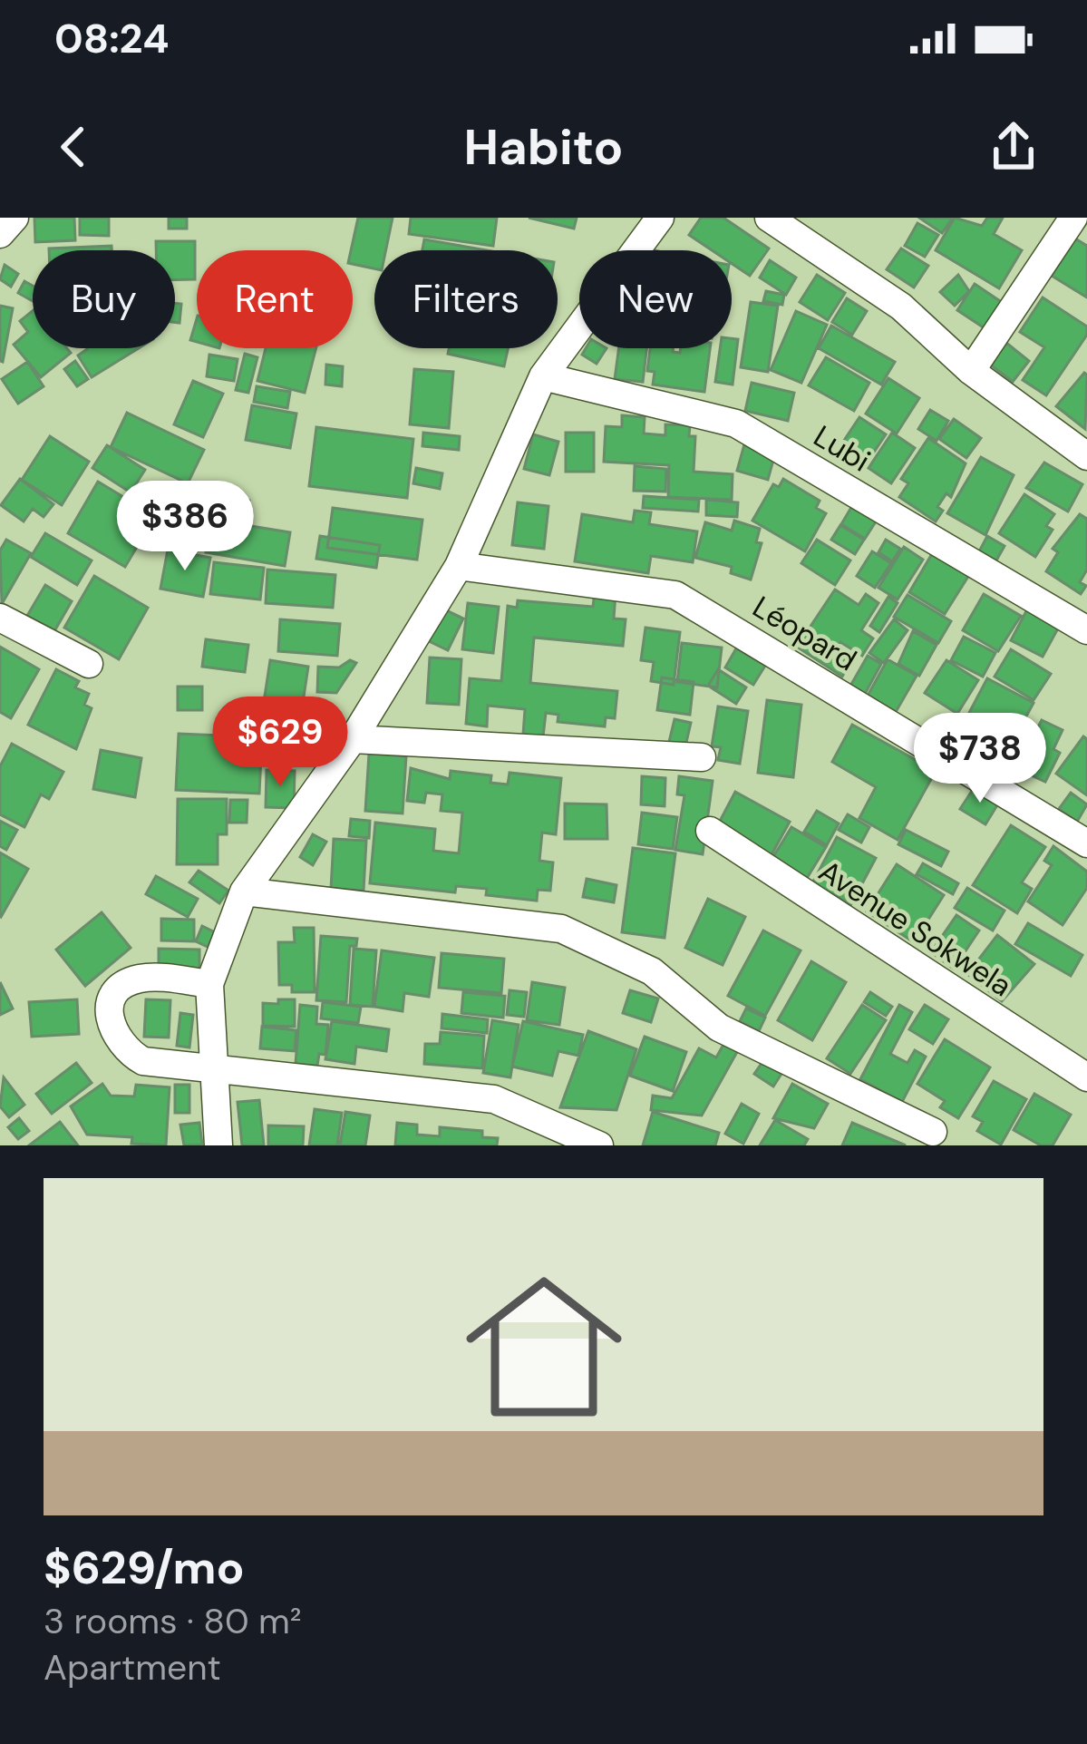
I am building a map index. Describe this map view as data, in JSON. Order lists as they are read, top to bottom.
{
  "streets": {
    "street": ["Lubi", "Léopard", "Avenue Sokwela"]
  },
  "page": {
    "status": "08:24",
    "header": "Habito",
    "chip": [
      "Buy",
      "Rent",
      "Filters",
      "New"
    ],
    "price": ["$386", "$629", "$738"],
    "list": [
      {
        "name": "$629/mo",
        "note": "3 rooms · 80 m² · Apartment"
      }
    ]
  }
}
